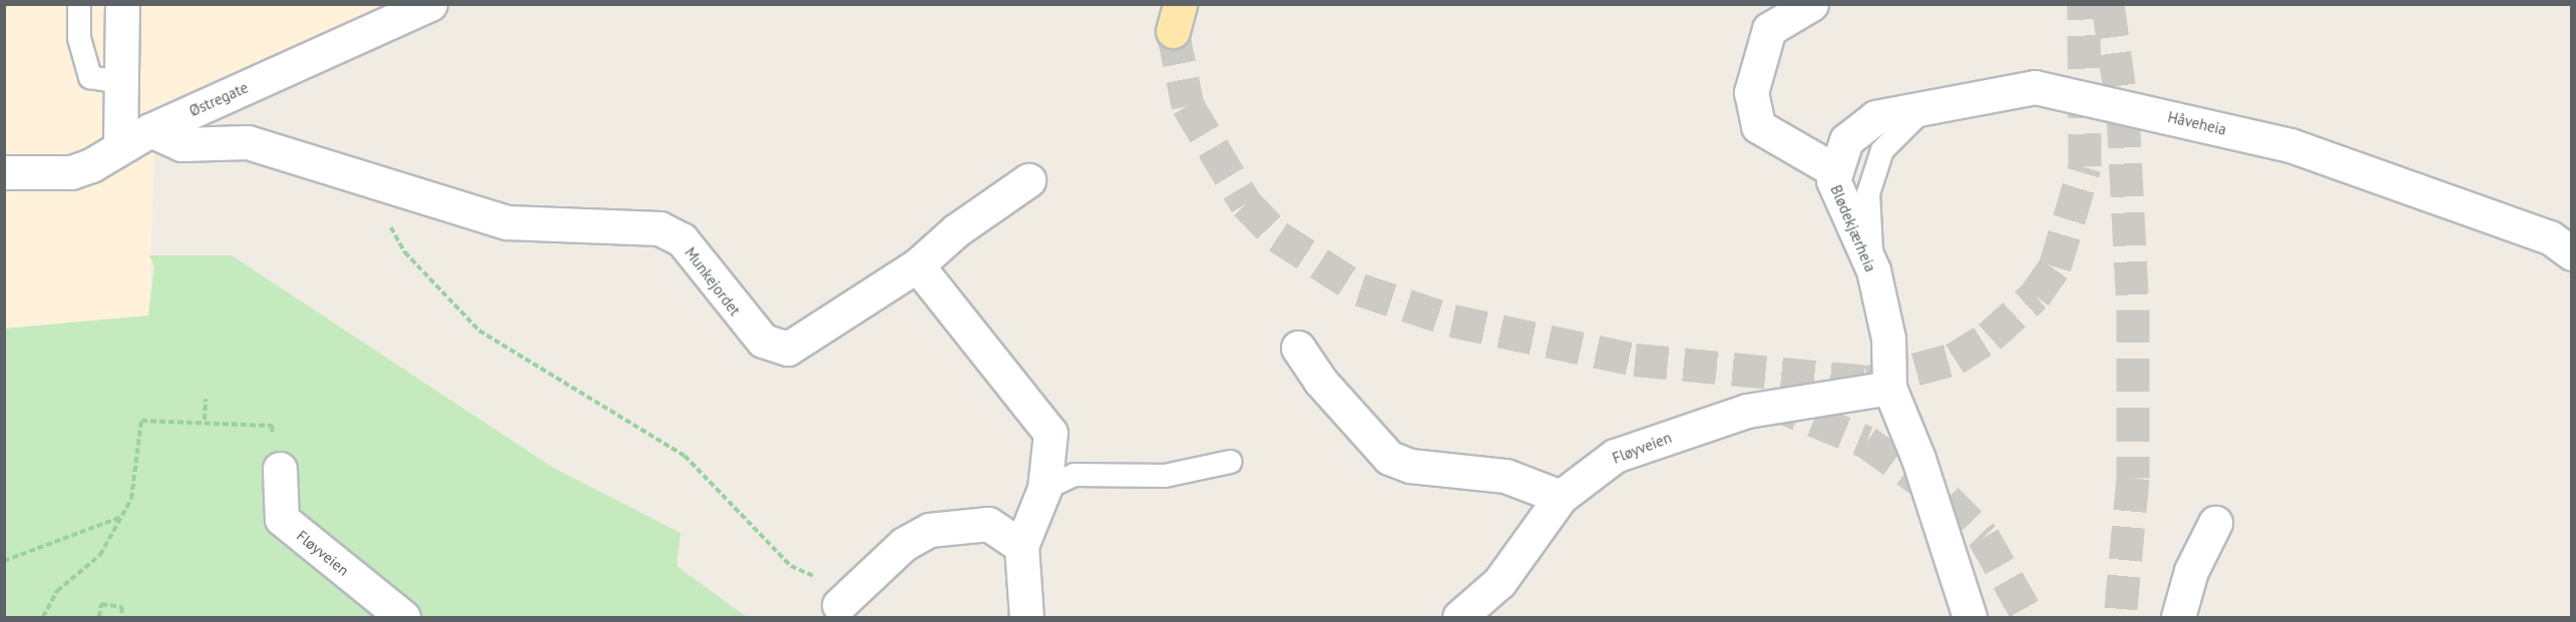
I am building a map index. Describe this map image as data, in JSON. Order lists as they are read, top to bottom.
{
  "streets": {
    "street": [
      "Østregate",
      "Håveheia",
      "Blødekjærheia",
      "Munkejordet",
      "Fløyveien"
    ]
  },
  "crossings": [
    ["Østregate", "Munkejordet"],
    ["Håveheia", "Blødekjærheia"],
    ["Blødekjærheia", "Fløyveien"]
  ]
}
